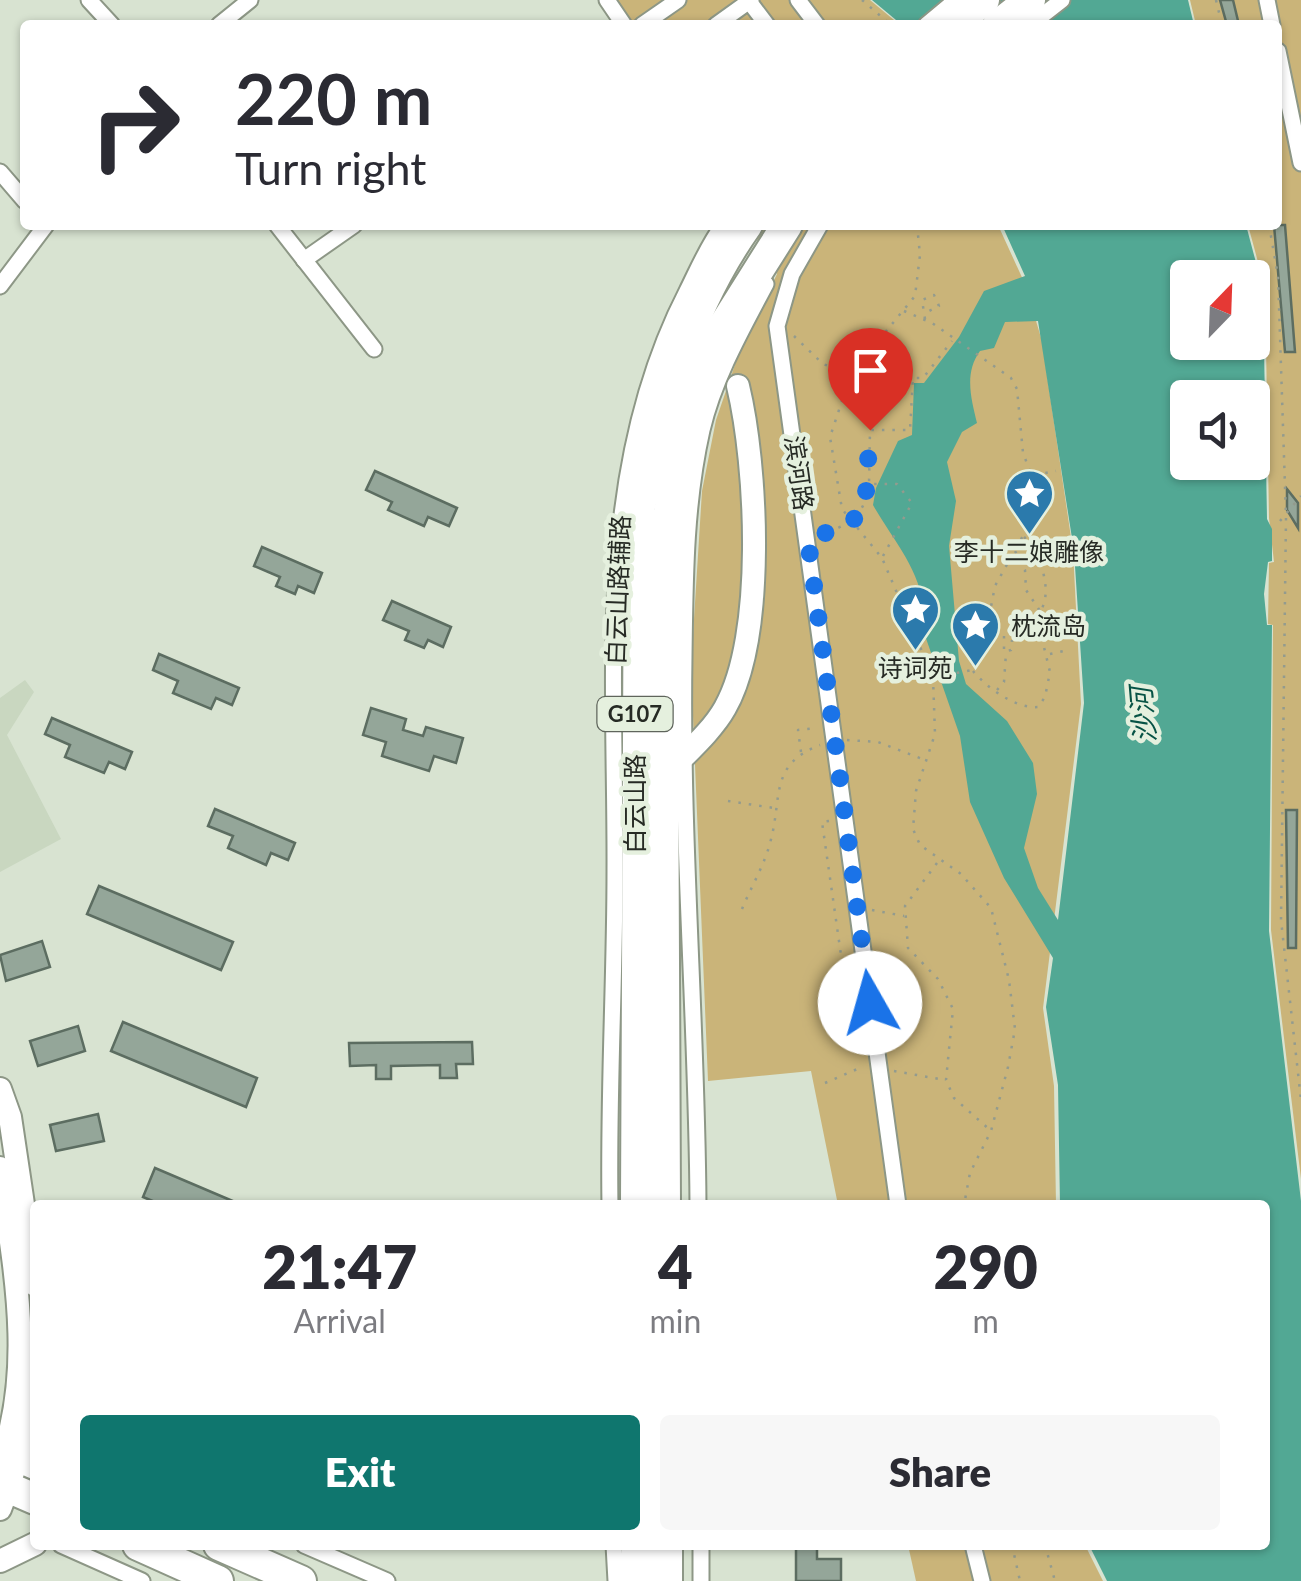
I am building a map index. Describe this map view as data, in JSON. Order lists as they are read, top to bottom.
{
  "streets": {
    "highway": ["G107", "白云山路"],
    "street": ["滨河路", "白云山路辅路"]
  },
  "crossings": [
    ["白云山路辅路", "白云山路"],
    ["G107", "白云山路"]
  ],
  "water": ["沙河"],
  "places": {
    "place": ["李十二娘雕像", "诗词苑", "枕流岛"]
  },
  "north": "top right",
  "page": {
    "turn": ["220 m", "Turn right"],
    "eta": [
      "21:47",
      "Arrival",
      "4",
      "min",
      "290",
      "m"
    ],
    "buttons": ["Exit", "Share"]
  }
}
